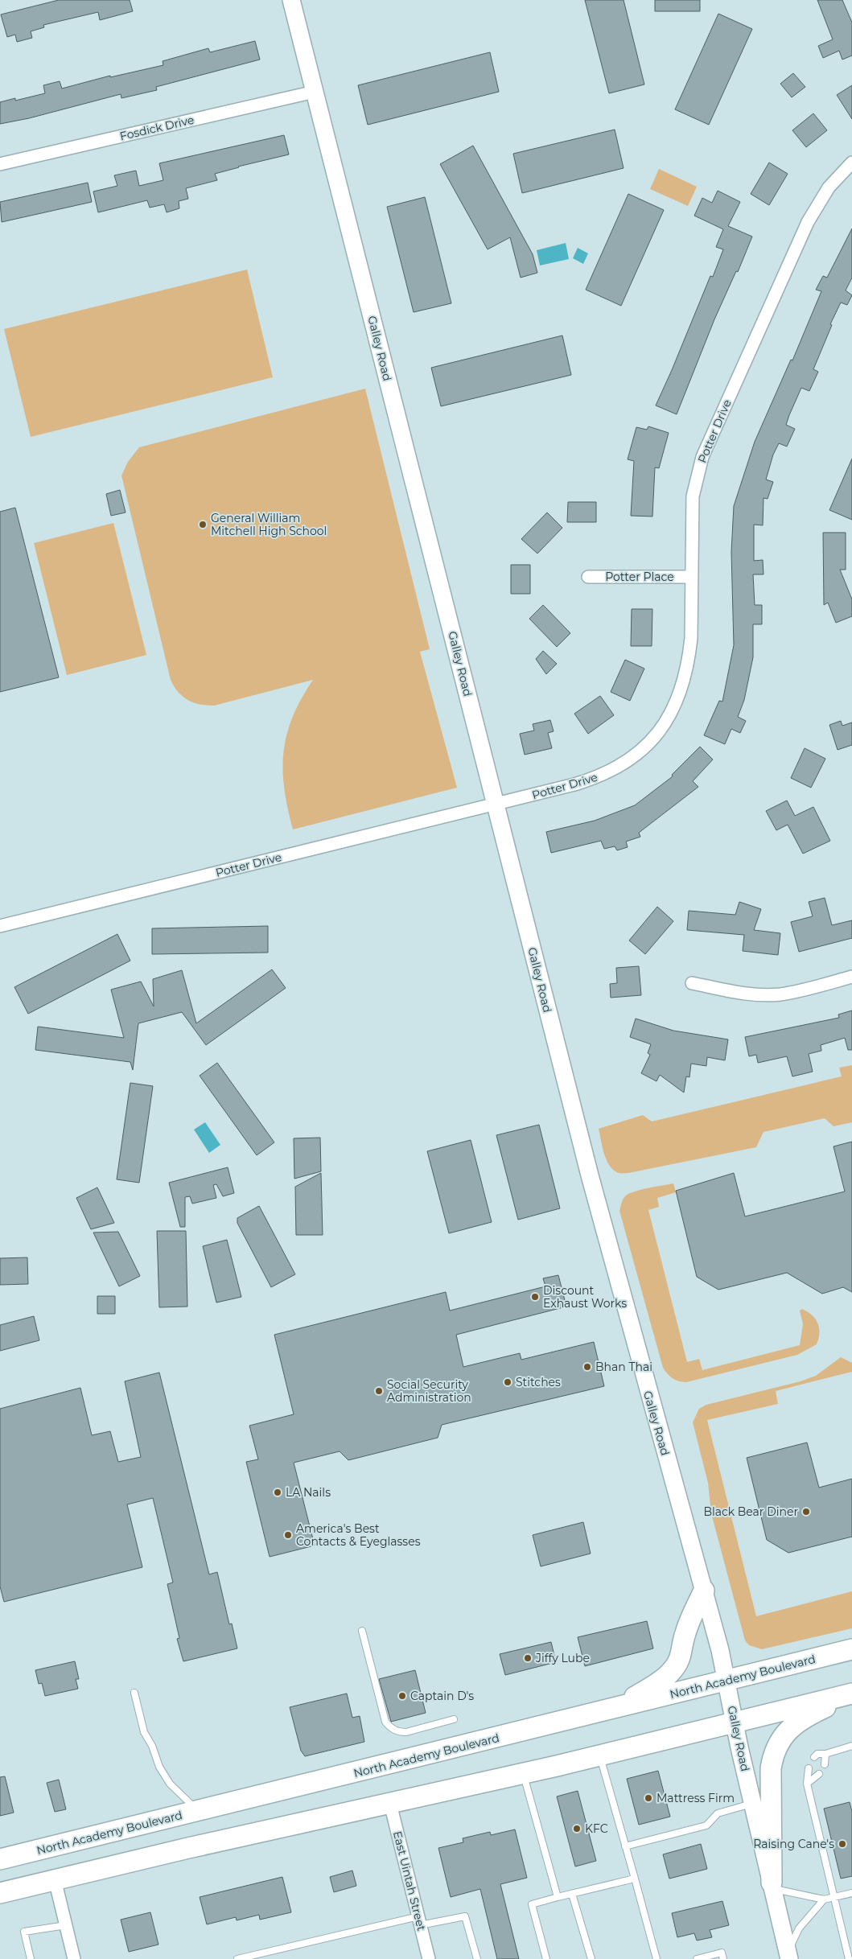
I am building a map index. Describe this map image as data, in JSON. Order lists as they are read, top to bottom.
{
  "streets": {
    "highway": ["North Academy Boulevard"],
    "main road": ["Galley Road"],
    "street": [
      "Fosdick Drive",
      "Potter Drive",
      "Potter Place",
      "East Uintah Street"
    ]
  },
  "crossings": [
    ["Fosdick Drive", "Galley Road"],
    ["Galley Road", "Potter Drive"],
    ["Galley Road", "North Academy Boulevard"],
    ["Potter Drive", "Potter Place"]
  ],
  "places": [
    "General William Mitchell High School",
    "Discount Exhaust Works",
    "Bhan Thai",
    "Stitches",
    "Social Security Administration",
    "LA Nails",
    "Black Bear Diner",
    "America's Best Contacts & Eyeglasses",
    "Jiffy Lube",
    "Captain D's",
    "Mattress Firm",
    "KFC",
    "Raising Cane's"
  ]
}
